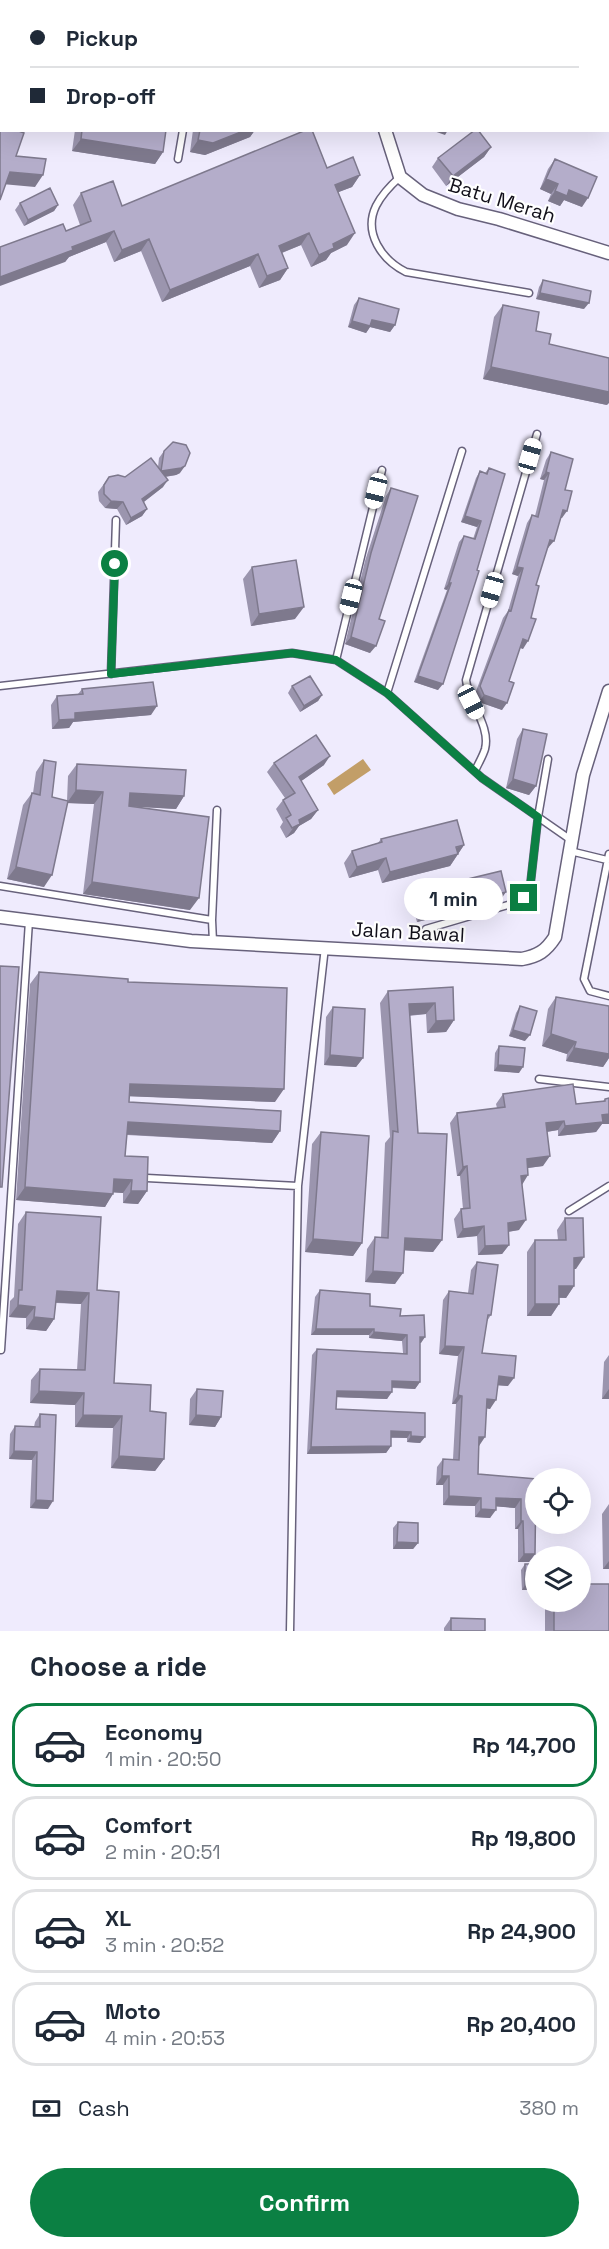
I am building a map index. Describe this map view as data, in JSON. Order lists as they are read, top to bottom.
{
  "streets": {
    "street": ["Batu Merah", "Jalan Bawal"]
  },
  "page": {
    "banner": ["Pickup", "Drop-off"],
    "bubble": "1 min",
    "heading": "Choose a ride",
    "list": [
      {
        "name": "Economy",
        "note": "1 min · 20:50",
        "value": "Rp 14,700"
      },
      {
        "name": "Comfort",
        "note": "2 min · 20:51",
        "value": "Rp 19,800"
      },
      {
        "name": "XL",
        "note": "3 min · 20:52",
        "value": "Rp 24,900"
      },
      {
        "name": "Moto",
        "note": "4 min · 20:53",
        "value": "Rp 20,400"
      }
    ],
    "pay": ["Cash", "380 m"],
    "buttons": "Confirm"
  }
}
